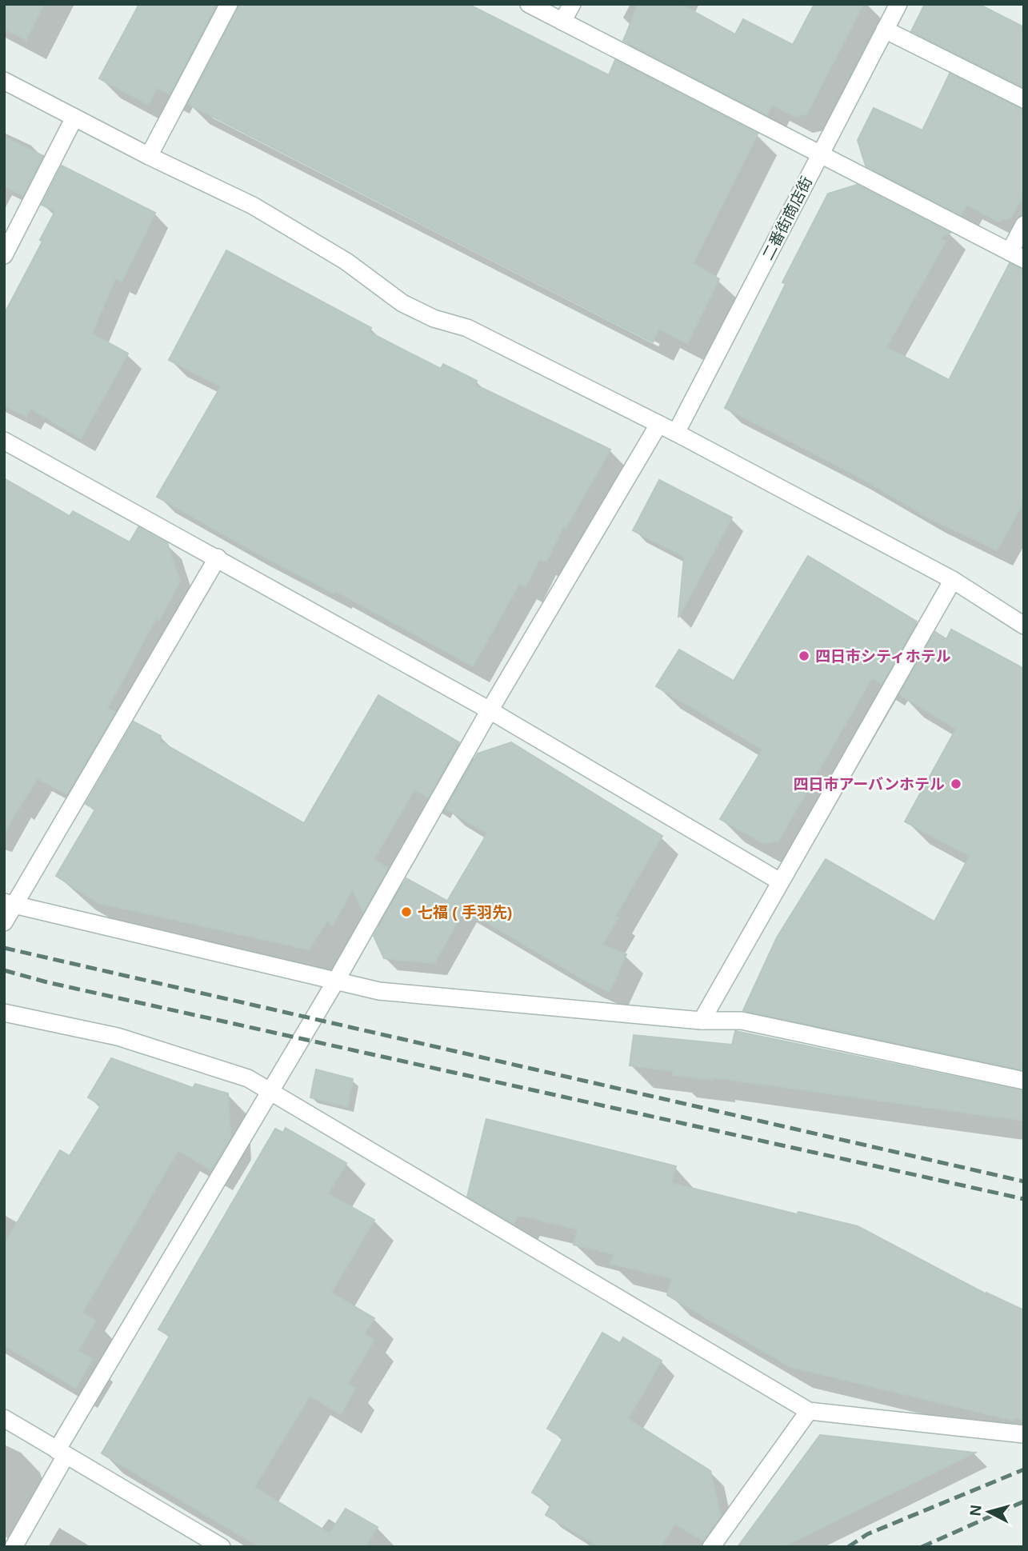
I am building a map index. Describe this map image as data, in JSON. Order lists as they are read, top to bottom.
{
  "streets": {
    "street": ["二番街商店街"]
  },
  "places": ["四日市シティホテル", "四日市アーバンホテル", "七福 ( 手羽先)"],
  "north": "left"
}
